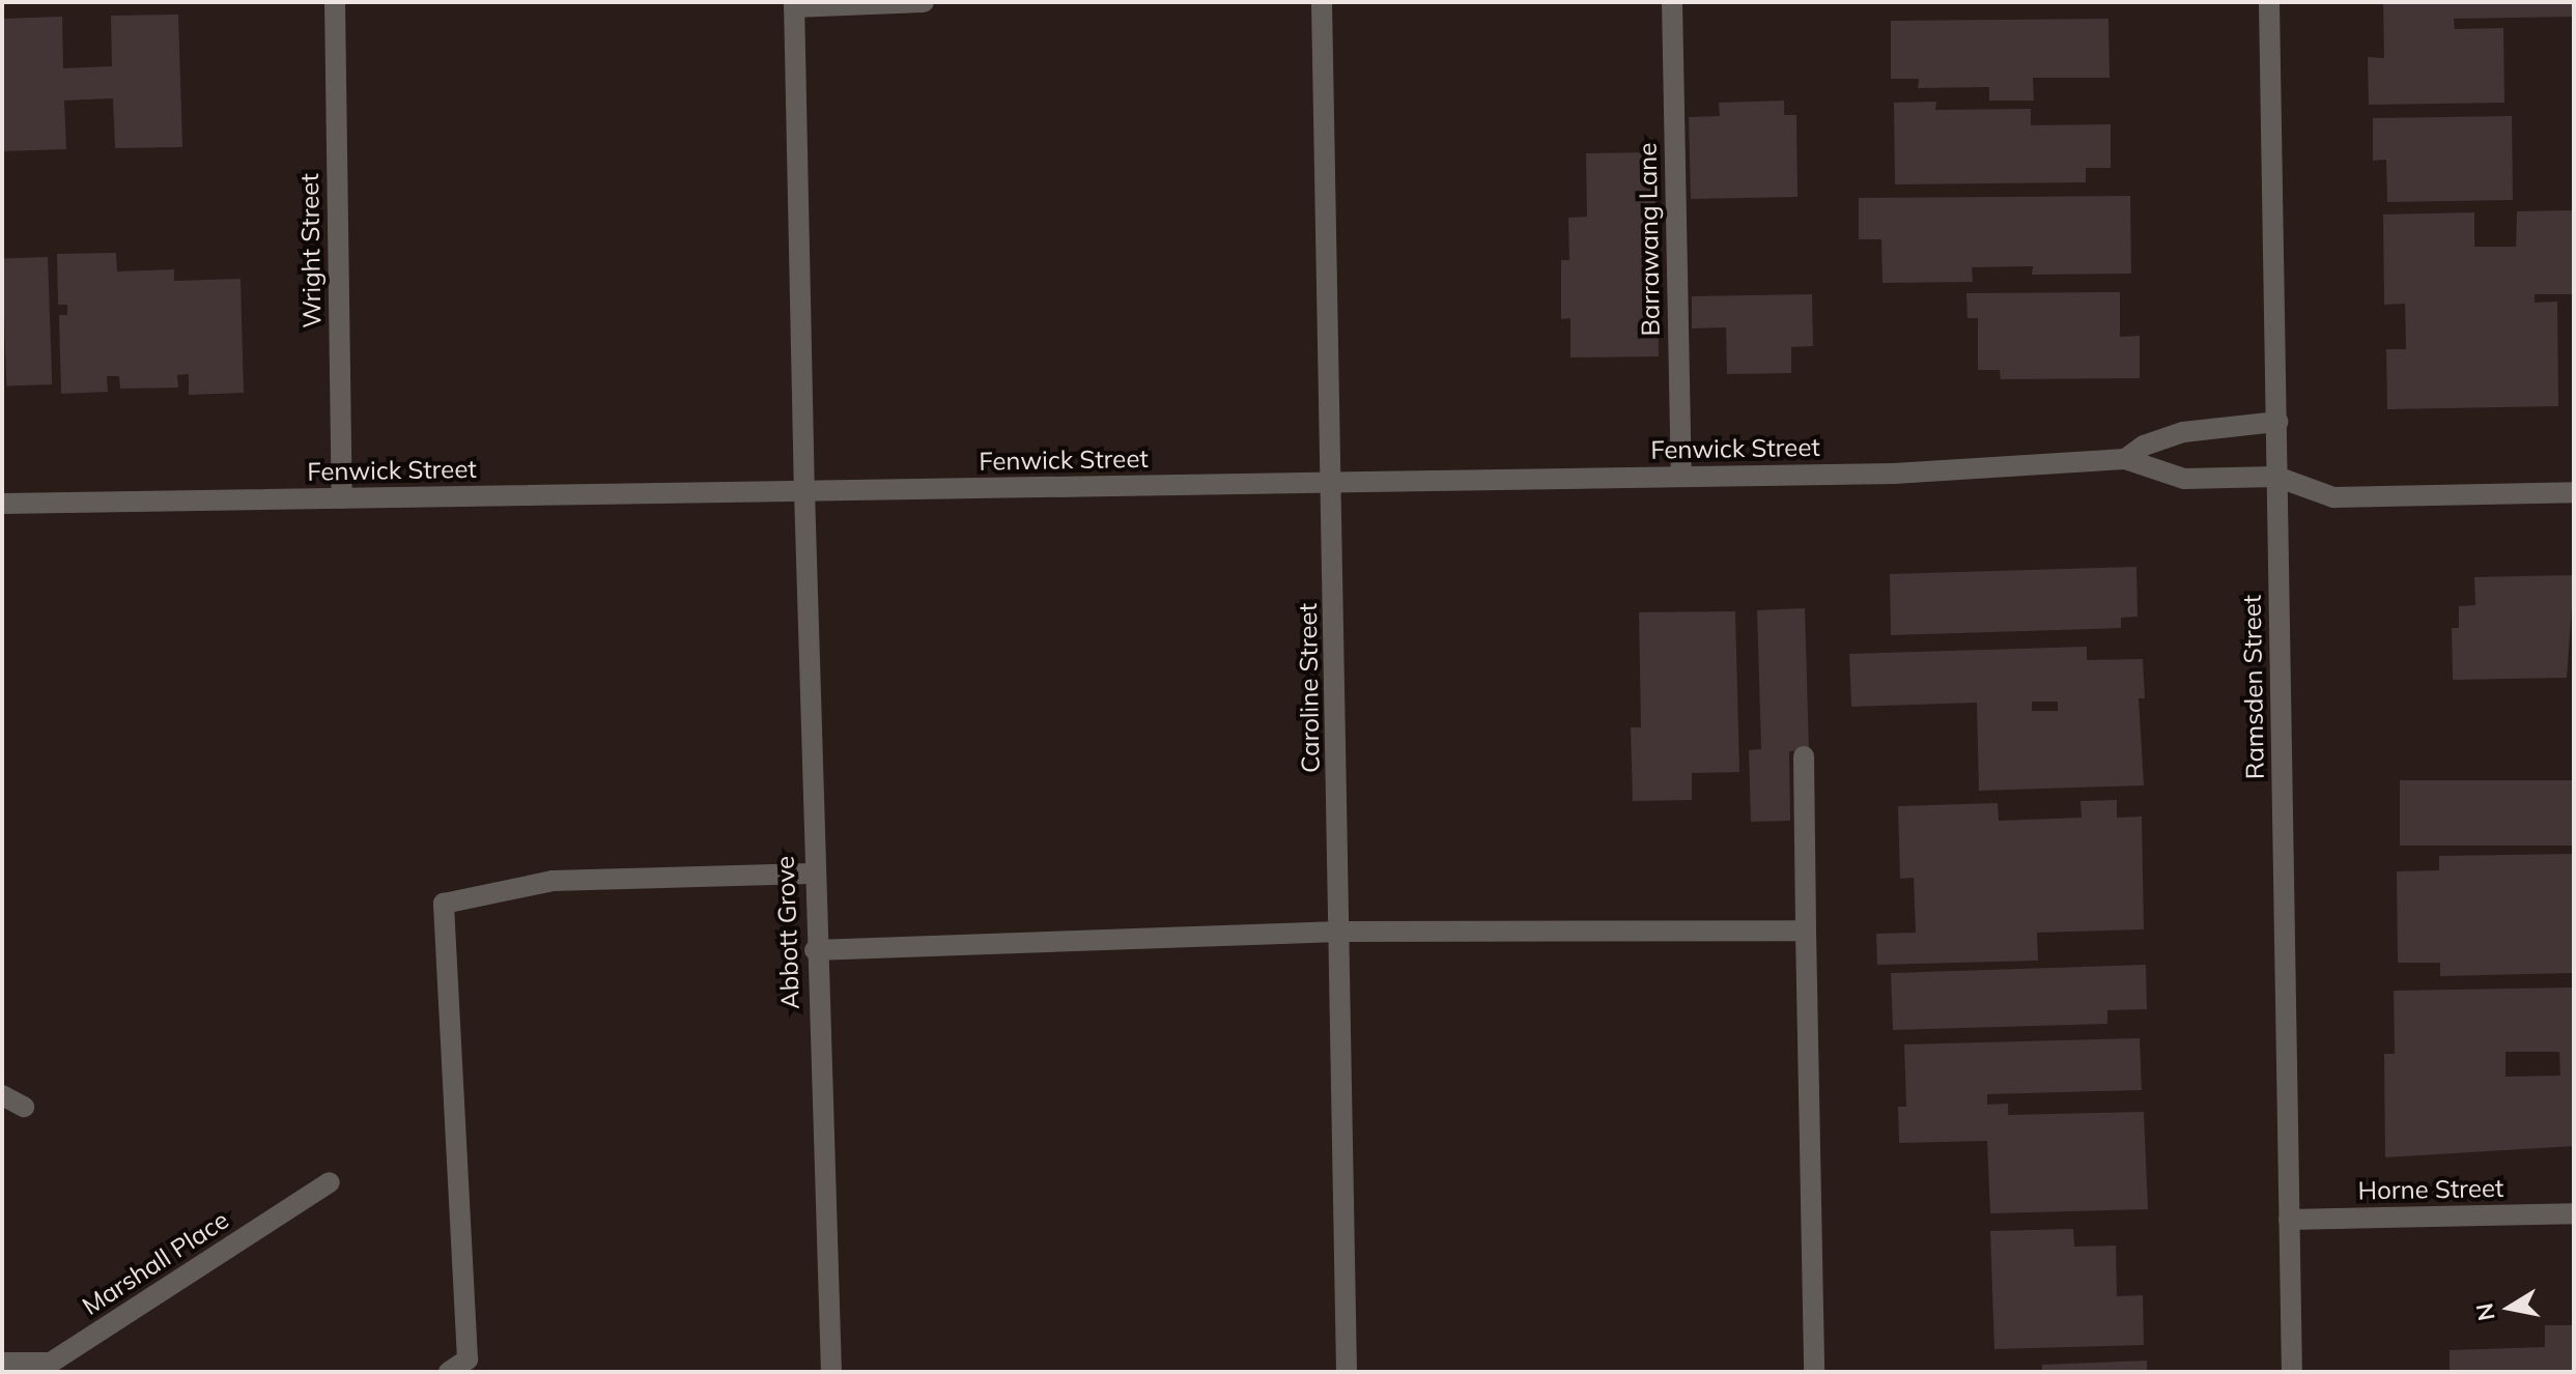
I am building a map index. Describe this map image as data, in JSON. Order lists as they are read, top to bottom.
{
  "streets": {
    "street": [
      "Barrawang Lane",
      "Wright Street",
      "Fenwick Street",
      "Ramsden Street",
      "Caroline Street",
      "Abbott Grove",
      "Horne Street",
      "Marshall Place"
    ]
  },
  "crossings": [
    ["Barrawang Lane", "Fenwick Street"],
    ["Wright Street", "Fenwick Street"],
    ["Fenwick Street", "Ramsden Street"],
    ["Fenwick Street", "Caroline Street"],
    ["Fenwick Street", "Abbott Grove"],
    ["Ramsden Street", "Horne Street"]
  ],
  "north": "left"
}
